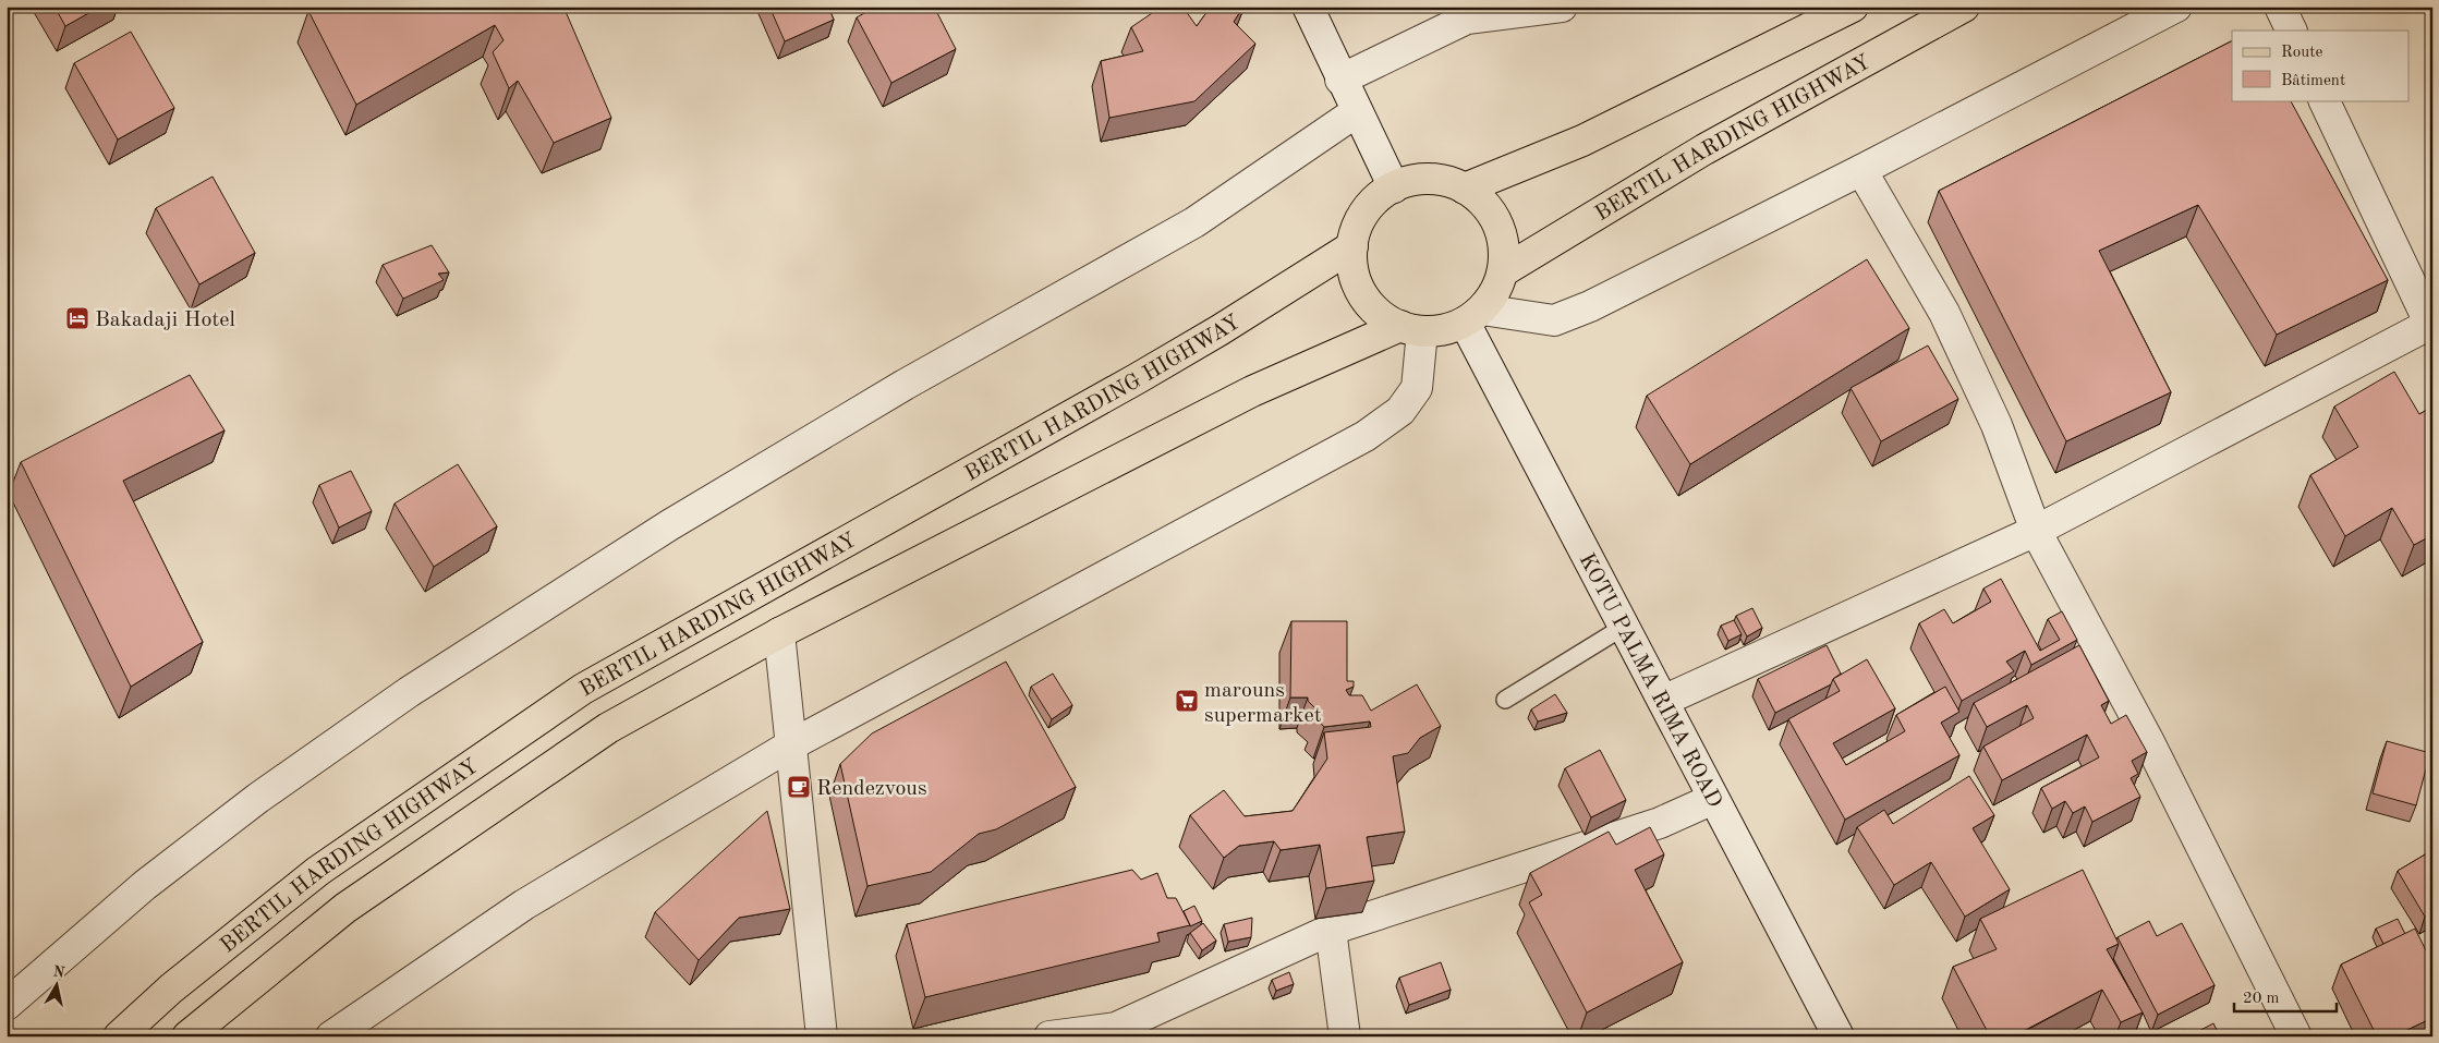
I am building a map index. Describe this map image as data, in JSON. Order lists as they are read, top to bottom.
{
  "streets": {
    "main road": ["BERTIL HARDING HIGHWAY"],
    "street": ["KOTU PALMA RIMA ROAD"]
  },
  "crossings": [
    ["BERTIL HARDING HIGHWAY", "KOTU PALMA RIMA ROAD"]
  ],
  "places": {
    "hotel": ["Bakadaji Hotel"],
    "supermarket": ["marouns supermarket"],
    "cafe": ["Rendezvous"]
  },
  "legend": ["Route", "Bâtiment"],
  "scale_bar": "20 m",
  "north": "top"
}
